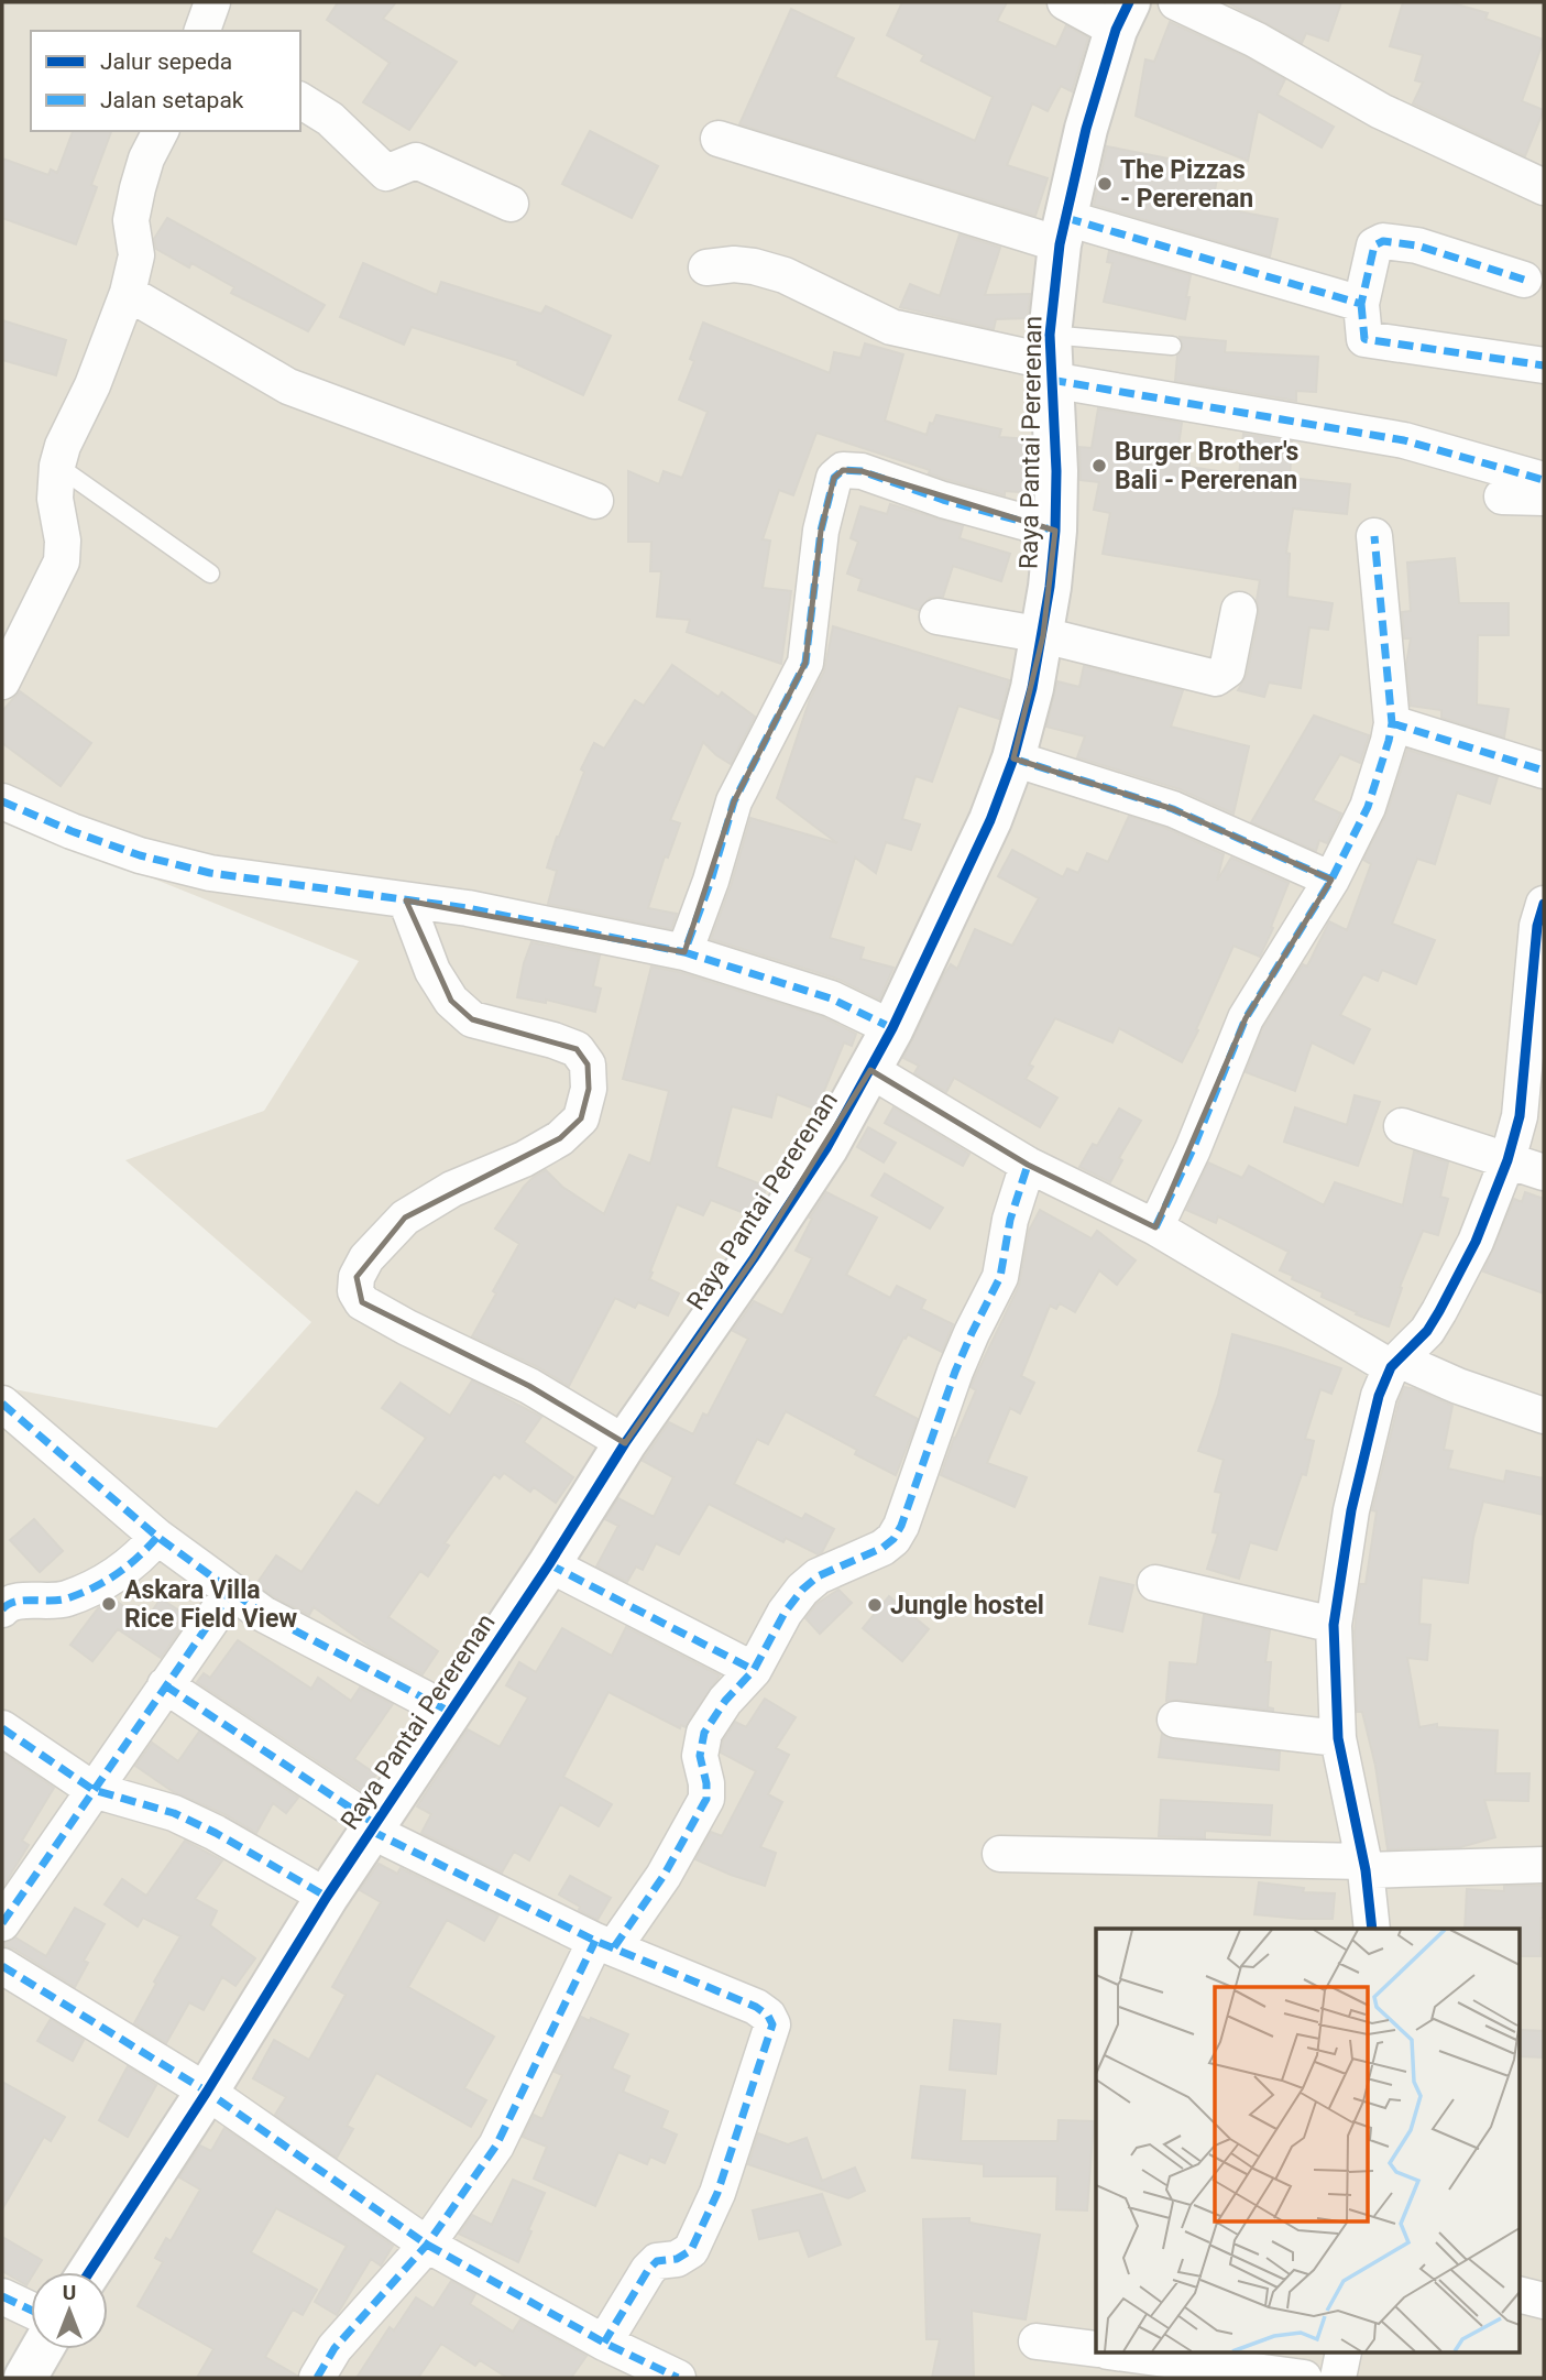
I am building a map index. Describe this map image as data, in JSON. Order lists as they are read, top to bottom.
{
  "streets": {
    "street": ["Raya Pantai Pererenan"]
  },
  "places": [
    "The Pizzas - Pererenan",
    "Burger Brother's Bali - Pererenan",
    "Askara Villa Rice Field View",
    "Jungle hostel"
  ],
  "legend": ["Jalur sepeda", "Jalan setapak"],
  "north": "top"
}
